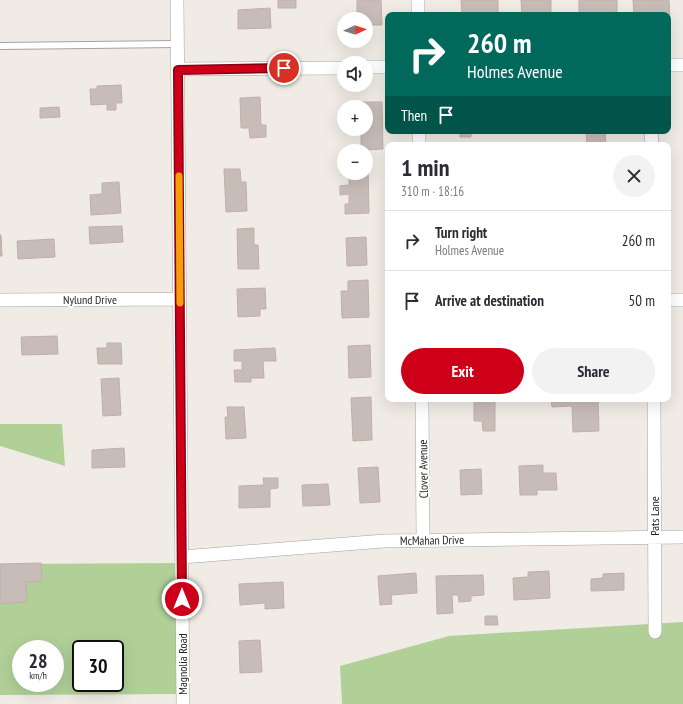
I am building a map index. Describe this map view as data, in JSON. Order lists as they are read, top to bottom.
{
  "streets": {
    "street": [
      "Nylund Drive",
      "Clover Avenue",
      "Pats Lane",
      "McMahan Drive",
      "Magnolia Road"
    ]
  },
  "crossings": [
    ["Nylund Drive", "Magnolia Road"],
    ["Clover Avenue", "McMahan Drive"],
    ["Pats Lane", "McMahan Drive"],
    ["McMahan Drive", "Magnolia Road"]
  ],
  "north": "right",
  "page": {
    "map_buttons": ["+", "−"],
    "turn": ["260 m", "Holmes Avenue"],
    "then": "Then",
    "heading": ["1 min", "310 m · 18:16"],
    "list": [
      {
        "name": "Turn right",
        "note": "Holmes Avenue",
        "value": "260 m"
      },
      {
        "name": "Arrive at destination",
        "value": "50 m"
      }
    ],
    "buttons": ["Exit", "Share"],
    "speed": "28 km/h",
    "limit": "30"
  }
}
